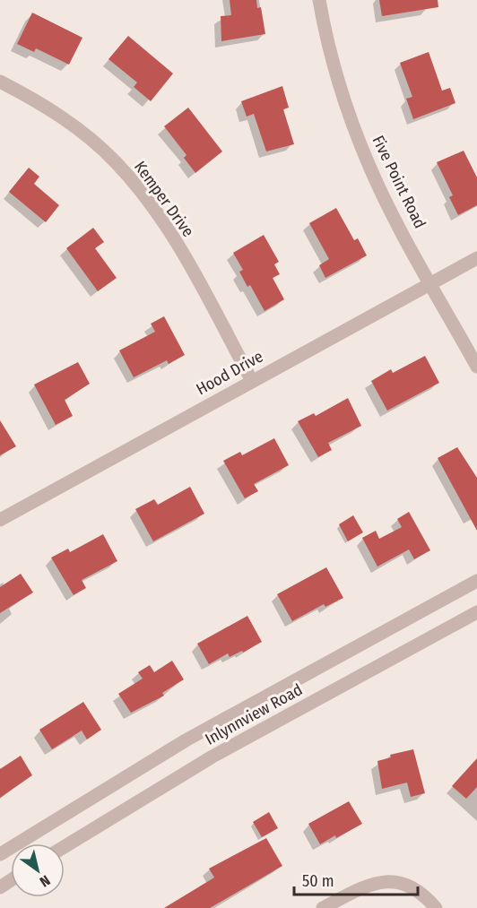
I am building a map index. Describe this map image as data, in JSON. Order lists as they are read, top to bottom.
{
  "streets": {
    "street": [
      "Five Point Road",
      "Kemper Drive",
      "Hood Drive",
      "Inlynnview Road"
    ]
  },
  "crossings": [
    ["Five Point Road", "Hood Drive"],
    ["Kemper Drive", "Hood Drive"]
  ],
  "scale_bar": "50 m",
  "north": "bottom right"
}
